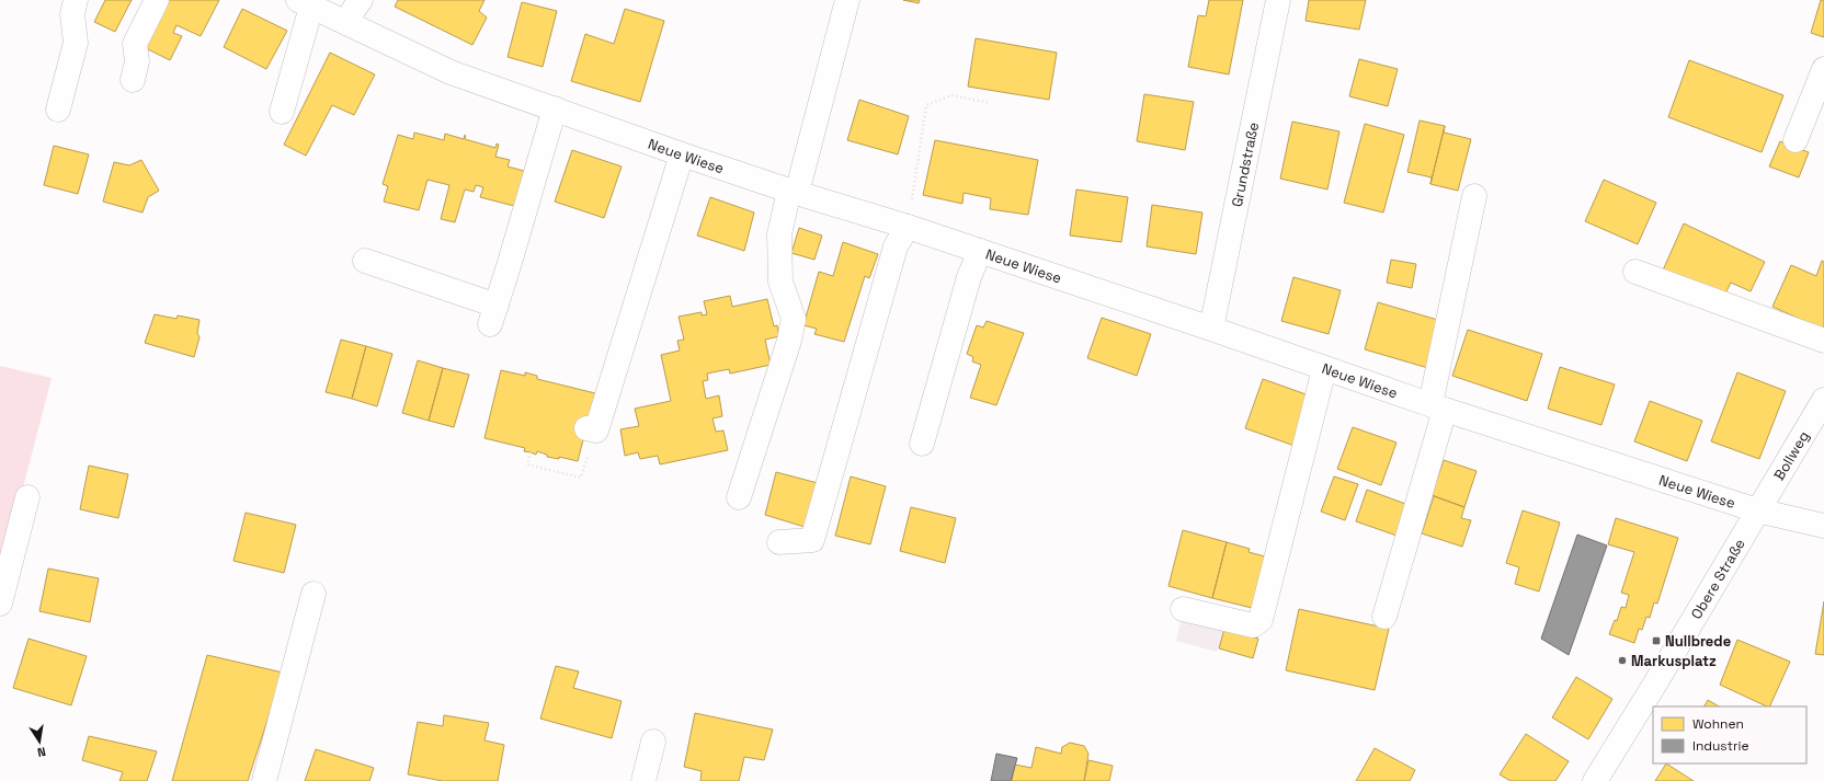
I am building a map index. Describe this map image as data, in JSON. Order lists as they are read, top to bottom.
{
  "streets": {
    "street": [
      "Neue Wiese",
      "Grundstraße",
      "Bollweg",
      "Obere Straße"
    ]
  },
  "crossings": [
    ["Neue Wiese", "Grundstraße"],
    ["Neue Wiese", "Bollweg"],
    ["Neue Wiese", "Obere Straße"],
    ["Bollweg", "Obere Straße"]
  ],
  "places": {
    "transit": ["Nullbrede"],
    "other": ["Markusplatz"]
  },
  "legend": ["Wohnen", "Industrie"],
  "north": "bottom"
}
